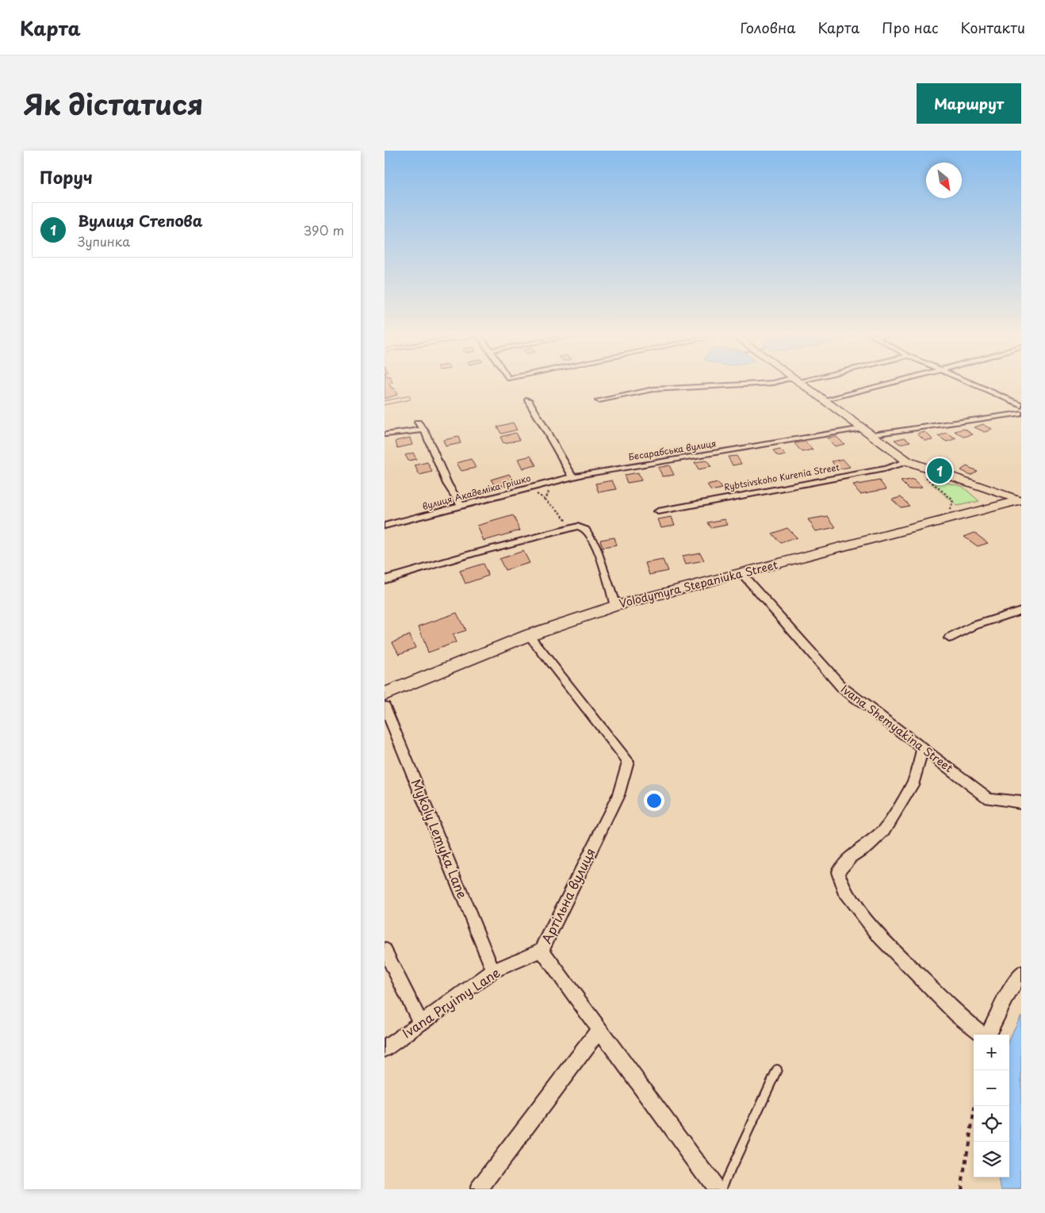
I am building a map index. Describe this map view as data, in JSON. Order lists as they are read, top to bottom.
{
  "streets": {
    "street": [
      "Бесарабська вулиця",
      "Rybtsivskoho Kurenia Street",
      "вулиця Академіка Грішко",
      "Volodymyra Stepaniuka Street",
      "Ivana Shemyakina Street",
      "Mykoly Lemyka Lane",
      "Артільна вулиця",
      "Ivana Pryimy Lane"
    ]
  },
  "crossings": [
    ["Бесарабська вулиця", "вулиця Академіка Грішко"],
    ["Volodymyra Stepaniuka Street", "Ivana Shemyakina Street"],
    ["Volodymyra Stepaniuka Street", "Артільна вулиця"],
    ["Mykoly Lemyka Lane", "Ivana Pryimy Lane"],
    ["Артільна вулиця", "Ivana Pryimy Lane"]
  ],
  "north": "bottom right",
  "page": {
    "header": "Карта",
    "nav": [
      "Головна",
      "Карта",
      "Про нас",
      "Контакти"
    ],
    "title": "Як дістатися",
    "buttons": "Маршрут",
    "heading": "Поруч",
    "list": [
      {
        "mark": "1",
        "name": "Вулиця Степова",
        "note": "Зупинка",
        "value": "390 m"
      }
    ],
    "pins": "1",
    "map_buttons": ["+", "−"]
  }
}
